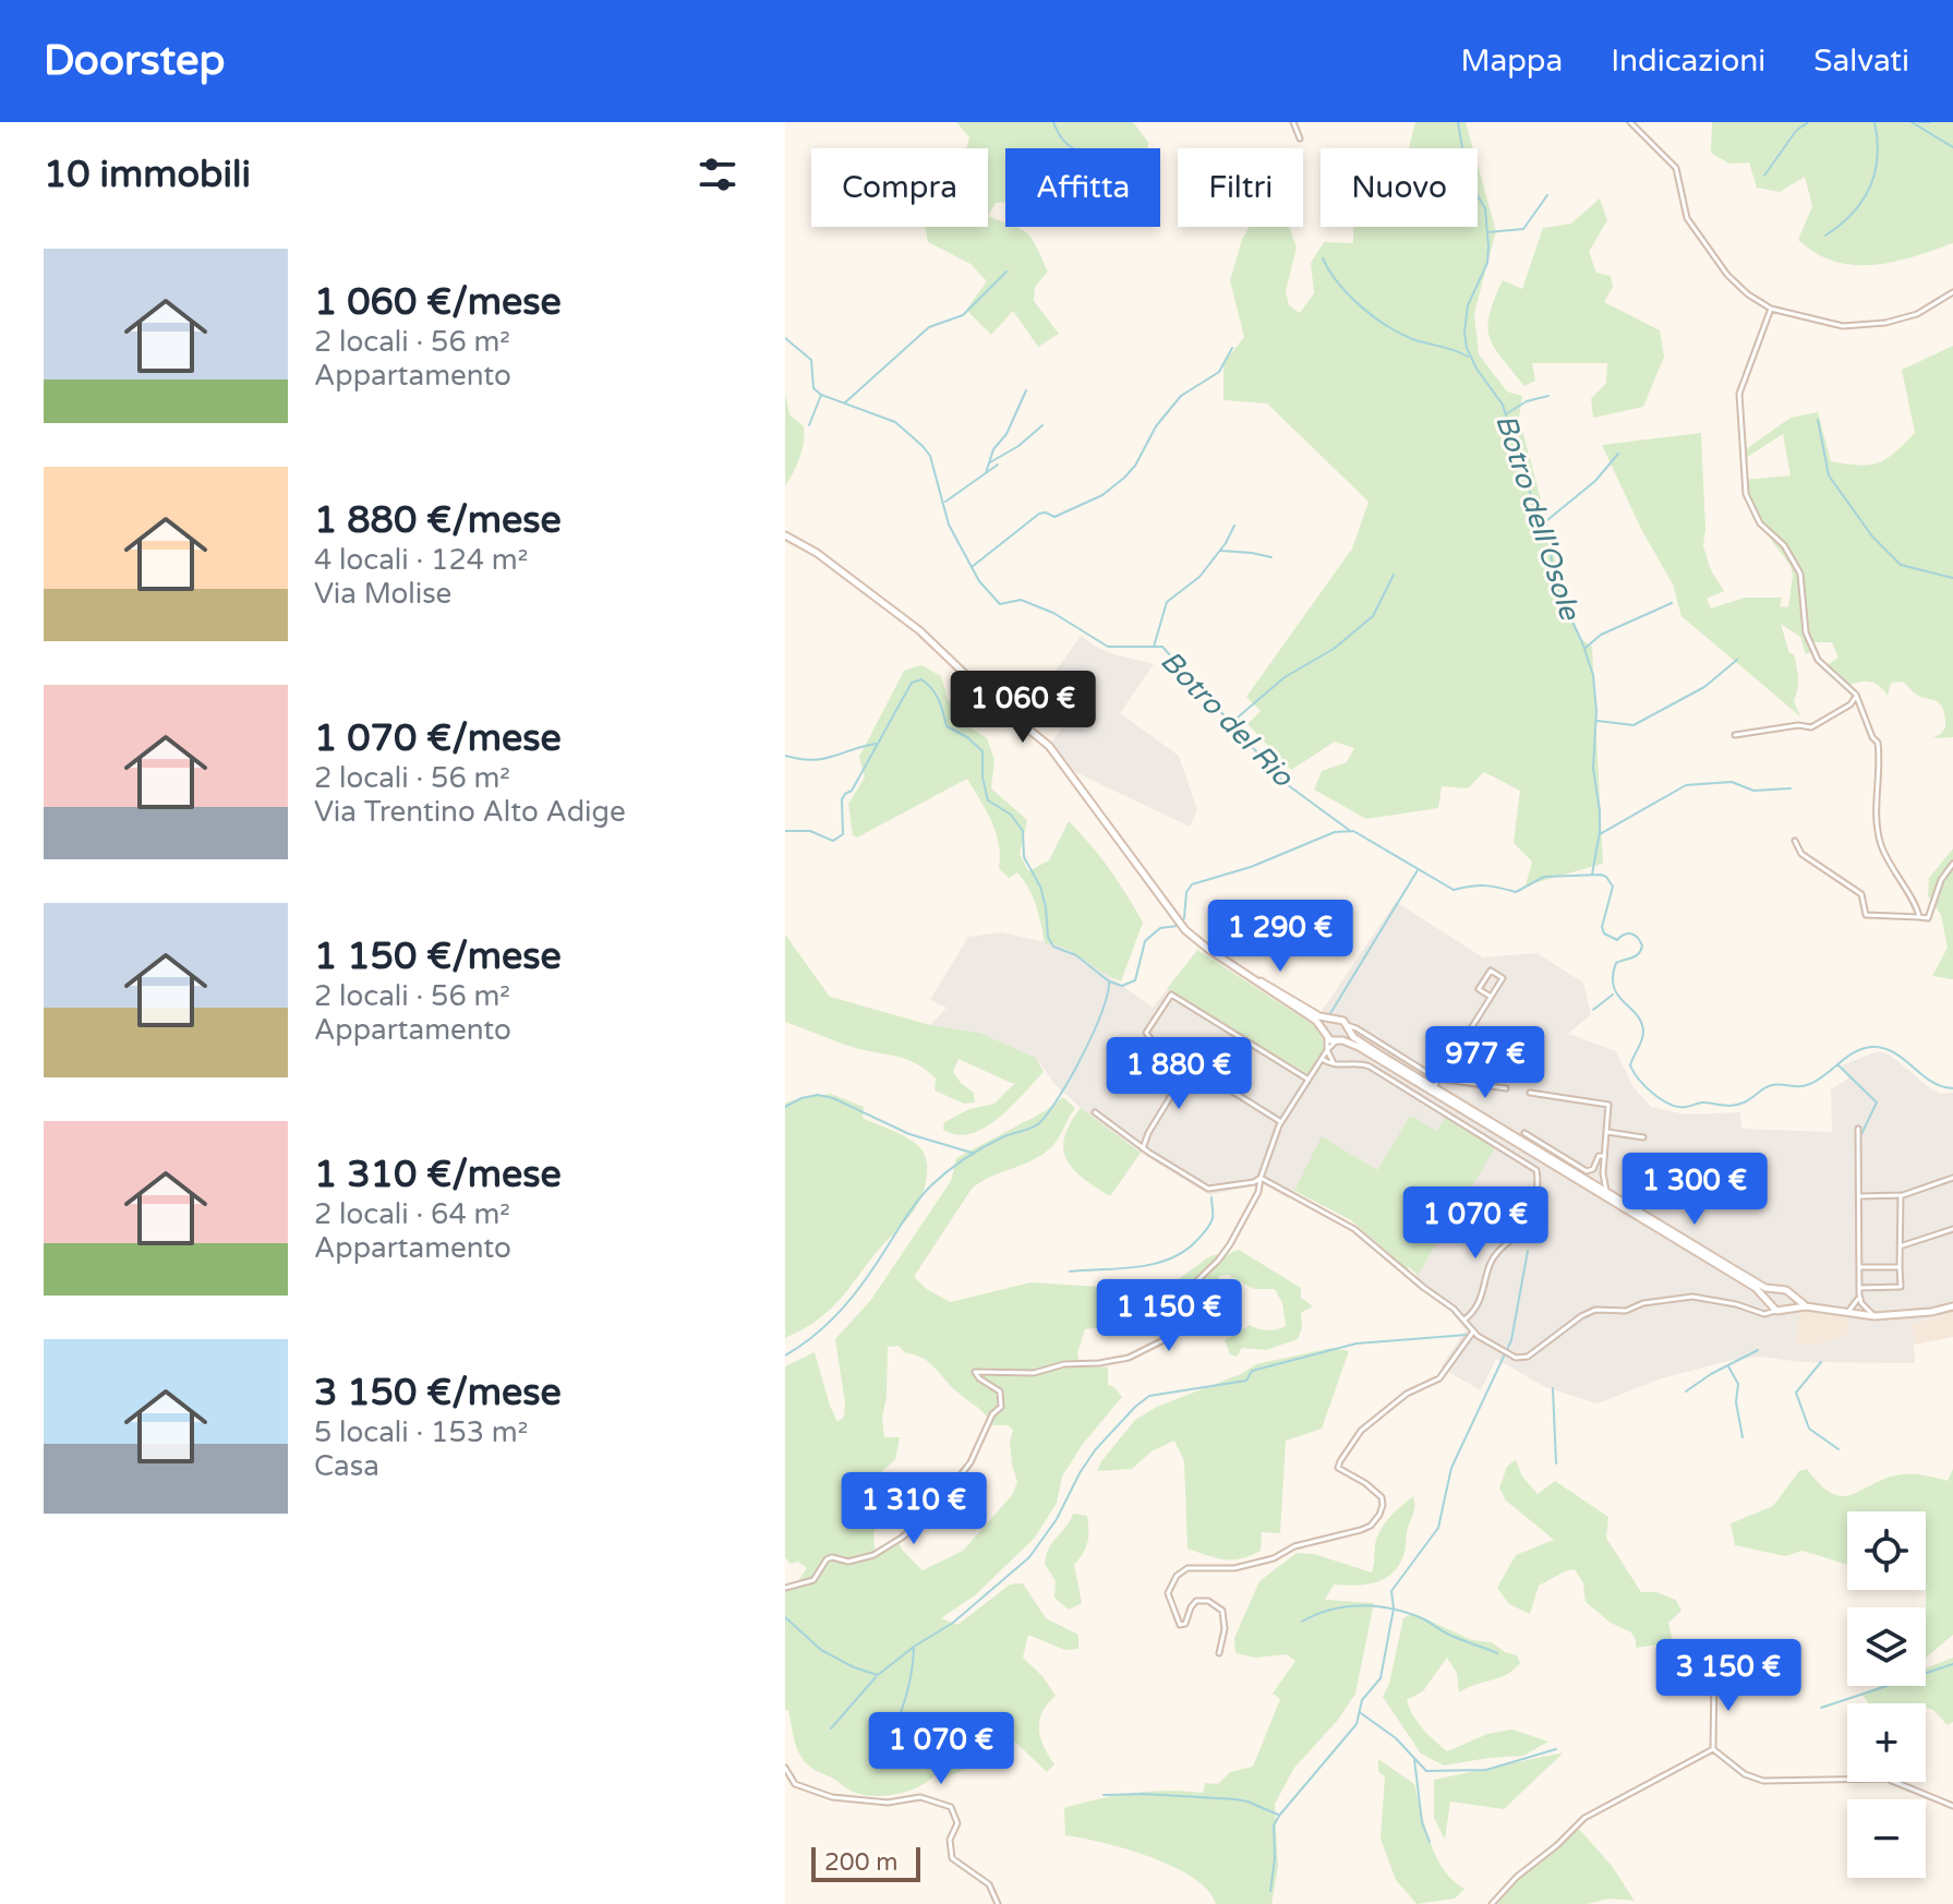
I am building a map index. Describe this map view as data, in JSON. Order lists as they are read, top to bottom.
{
  "water": ["Botro dell'Osole", "Botro del Rio"],
  "scale_bar": "200 m",
  "page": {
    "header": "Doorstep",
    "nav": ["Mappa", "Indicazioni", "Salvati"],
    "heading": "10 immobili",
    "chip": [
      "Compra",
      "Affitta",
      "Filtri",
      "Nuovo"
    ],
    "list": [
      {
        "name": "1 060 €/mese",
        "note": "2 locali · 56 m² · Appartamento"
      },
      {
        "name": "1 880 €/mese",
        "note": "4 locali · 124 m² · Via Molise"
      },
      {
        "name": "1 070 €/mese",
        "note": "2 locali · 56 m² · Via Trentino Alto Adige"
      },
      {
        "name": "1 150 €/mese",
        "note": "2 locali · 56 m² · Appartamento"
      },
      {
        "name": "1 310 €/mese",
        "note": "2 locali · 64 m² · Appartamento"
      },
      {
        "name": "3 150 €/mese",
        "note": "5 locali · 153 m² · Casa"
      }
    ],
    "price": [
      "1 060 €",
      "1 290 €",
      "977 €",
      "1 880 €",
      "1 300 €",
      "1 070 €",
      "1 150 €",
      "1 310 €",
      "3 150 €",
      "1 070 €"
    ],
    "map_buttons": ["+", "−"],
    "scale": "200 m"
  }
}
